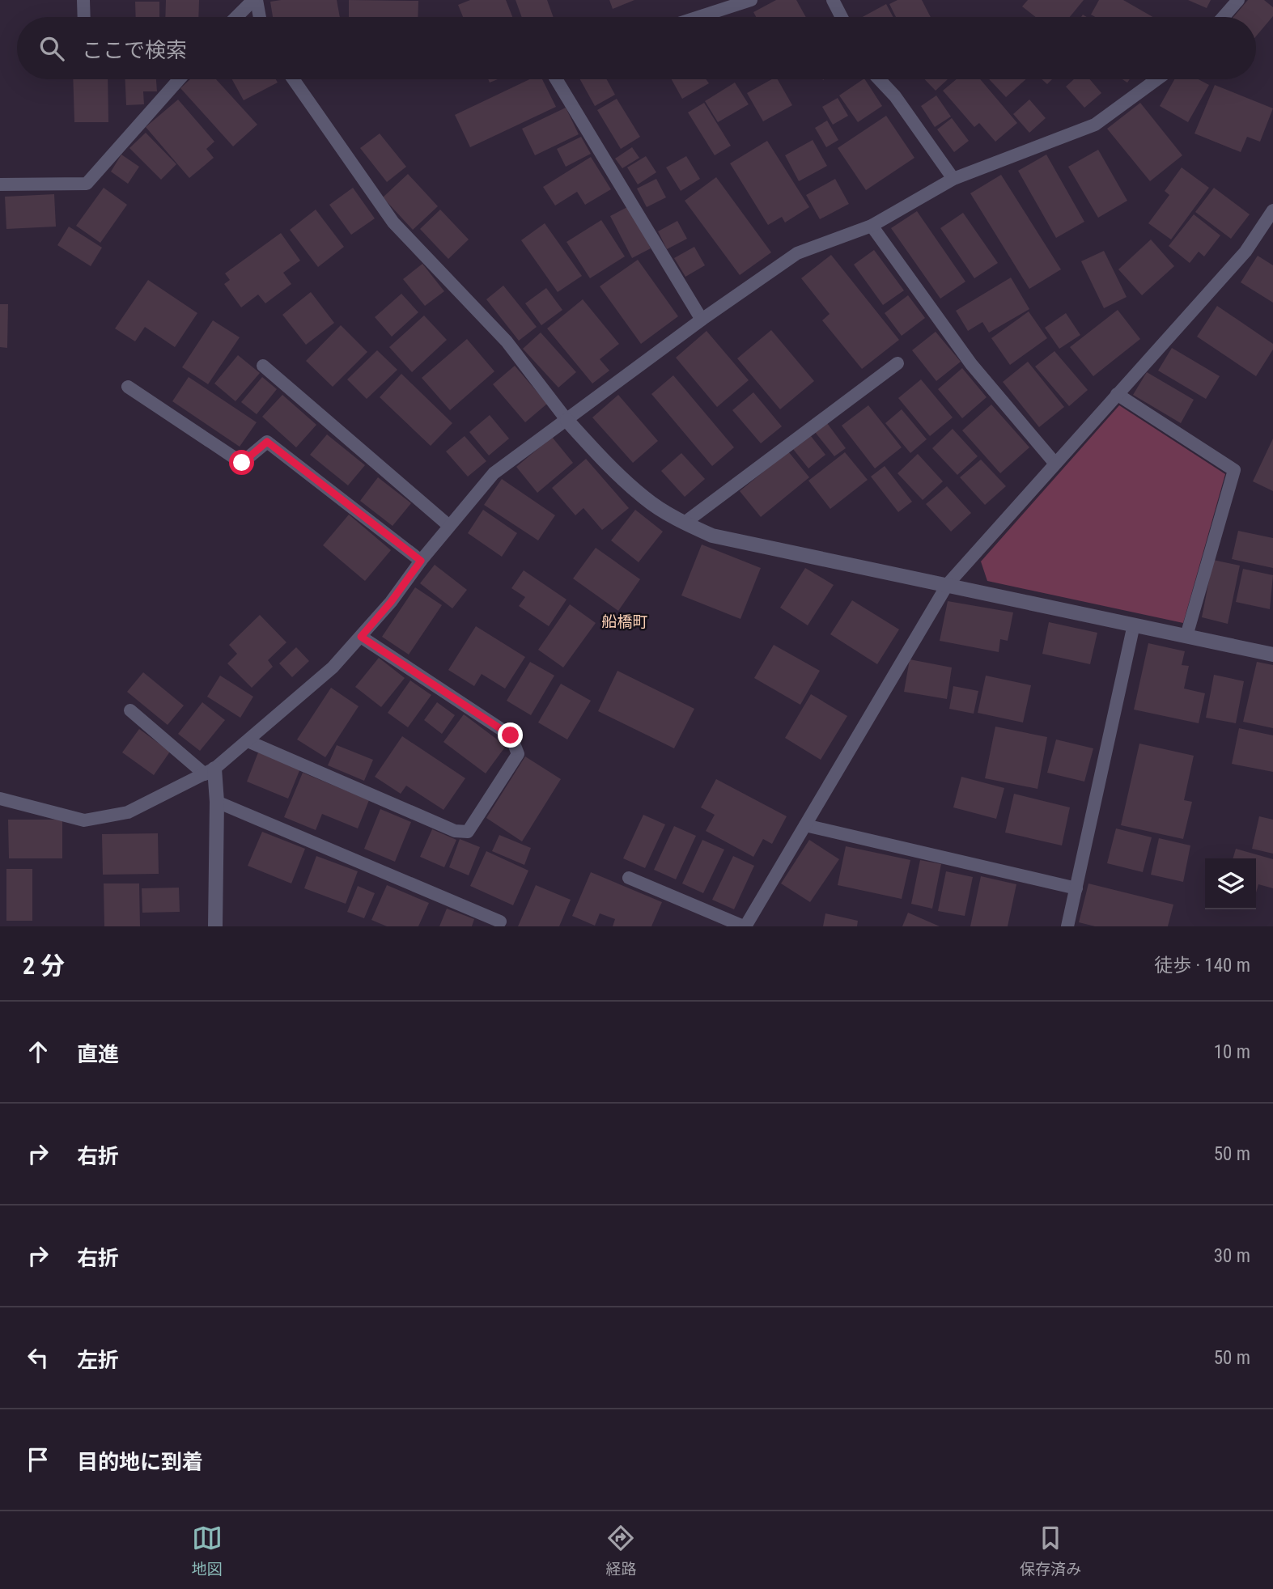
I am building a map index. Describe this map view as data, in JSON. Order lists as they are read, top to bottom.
{
  "districts": ["船橋町"],
  "page": {
    "search": "ここで検索",
    "heading": ["2 分", "徒歩 · 140 m"],
    "list": [
      ["直進", "10 m"],
      ["右折", "50 m"],
      ["右折", "30 m"],
      ["左折", "50 m"],
      "目的地に到着"
    ],
    "nav": ["地図", "経路", "保存済み"]
  }
}
